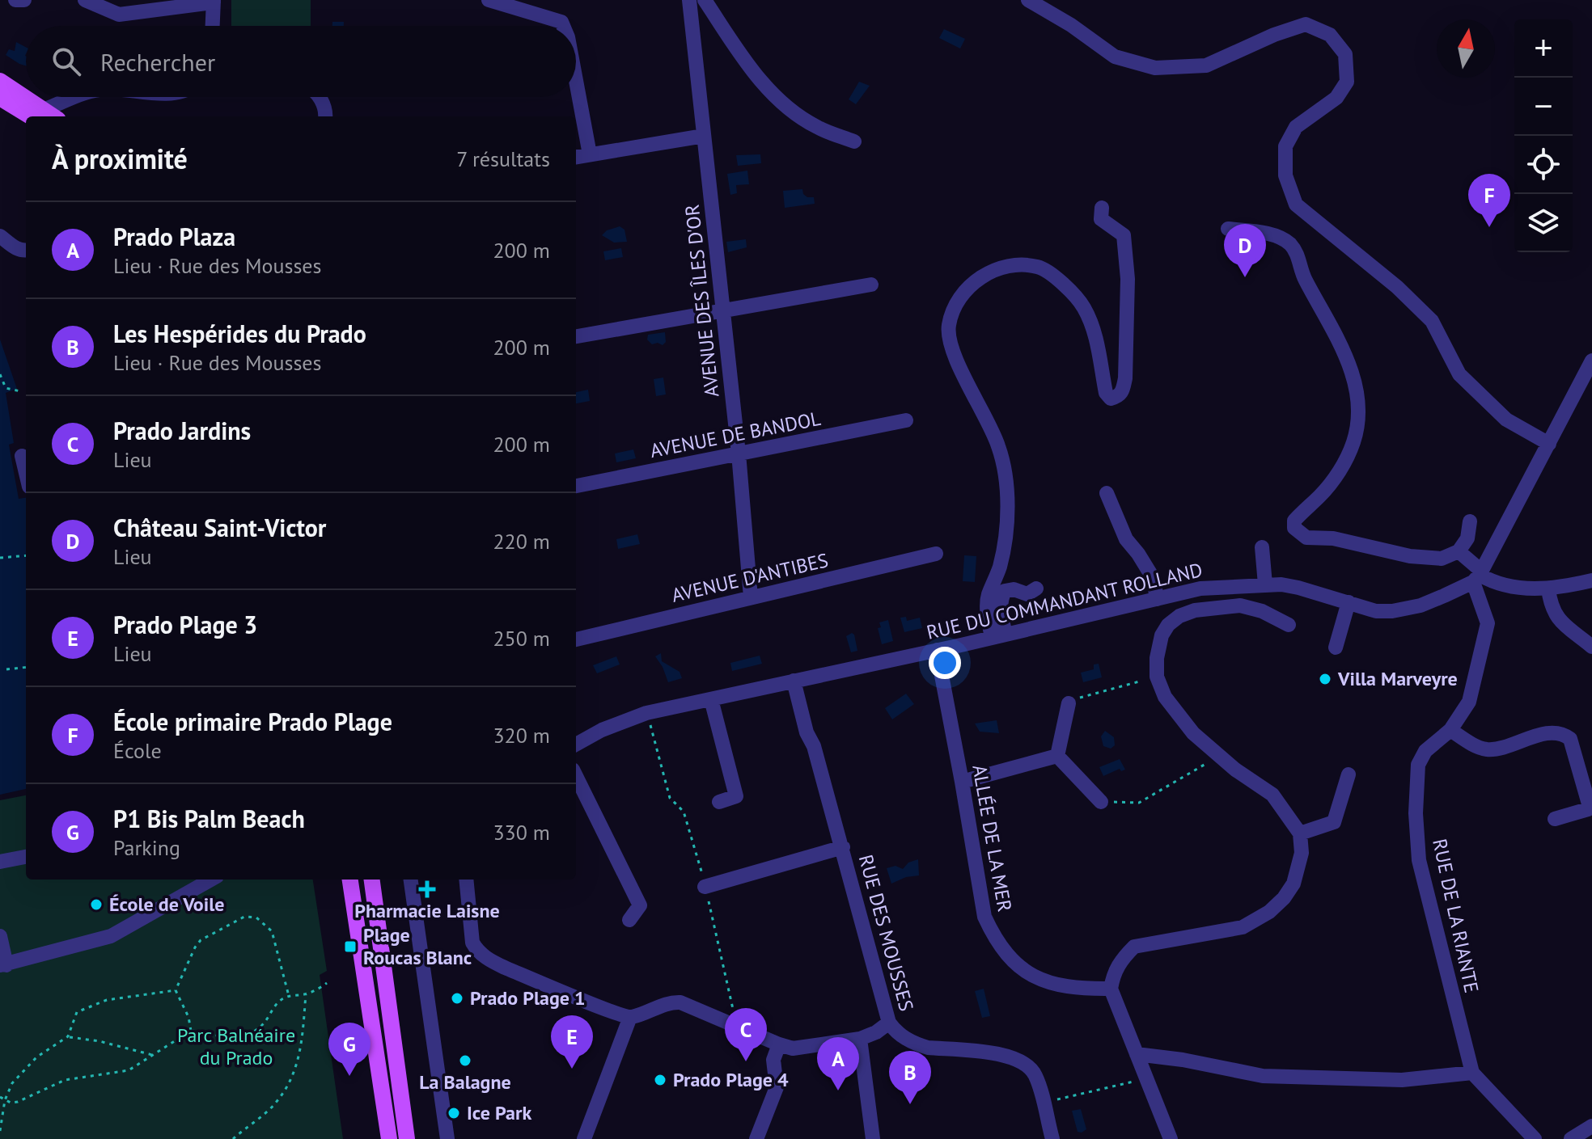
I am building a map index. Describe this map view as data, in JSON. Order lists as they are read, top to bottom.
{
  "streets": {
    "street": [
      "AVENUE DES ÎLES D'OR",
      "AVENUE DE BANDOL",
      "AVENUE D'ANTIBES",
      "RUE DU COMMANDANT ROLLAND",
      "ALLÉE DE LA MER",
      "RUE DE LA RIANTE",
      "RUE DES MOUSSES"
    ]
  },
  "crossings": [
    ["AVENUE DES ÎLES D'OR", "AVENUE DE BANDOL"],
    ["AVENUE DES ÎLES D'OR", "AVENUE D'ANTIBES"],
    ["RUE DU COMMANDANT ROLLAND", "ALLÉE DE LA MER"],
    ["RUE DU COMMANDANT ROLLAND", "RUE DE LA RIANTE"],
    ["RUE DU COMMANDANT ROLLAND", "RUE DES MOUSSES"]
  ],
  "parks": ["Parc Balnéaire du Prado"],
  "places": {
    "other": [
      "Villa Marveyre",
      "École de Voile",
      "Prado Plage 1",
      "La Balagne",
      "Prado Plage 4",
      "Ice Park"
    ],
    "health": ["Pharmacie Laisne"],
    "transit": ["Plage Roucas Blanc"]
  },
  "north": "top",
  "page": {
    "map_buttons": ["+", "−"],
    "search": "Rechercher",
    "heading": ["À proximité", "7 résultats"],
    "pins": [
      "F",
      "D",
      "C",
      "E",
      "G",
      "A",
      "B"
    ],
    "list": [
      {
        "mark": "A",
        "name": "Prado Plaza",
        "note": "Lieu · Rue des Mousses",
        "value": "200 m"
      },
      {
        "mark": "B",
        "name": "Les Hespérides du Prado",
        "note": "Lieu · Rue des Mousses",
        "value": "200 m"
      },
      {
        "mark": "C",
        "name": "Prado Jardins",
        "note": "Lieu",
        "value": "200 m"
      },
      {
        "mark": "D",
        "name": "Château Saint-Victor",
        "note": "Lieu",
        "value": "220 m"
      },
      {
        "mark": "E",
        "name": "Prado Plage 3",
        "note": "Lieu",
        "value": "250 m"
      },
      {
        "mark": "F",
        "name": "École primaire Prado Plage",
        "note": "École",
        "value": "320 m"
      },
      {
        "mark": "G",
        "name": "P1 Bis Palm Beach",
        "note": "Parking",
        "value": "330 m"
      }
    ]
  }
}
